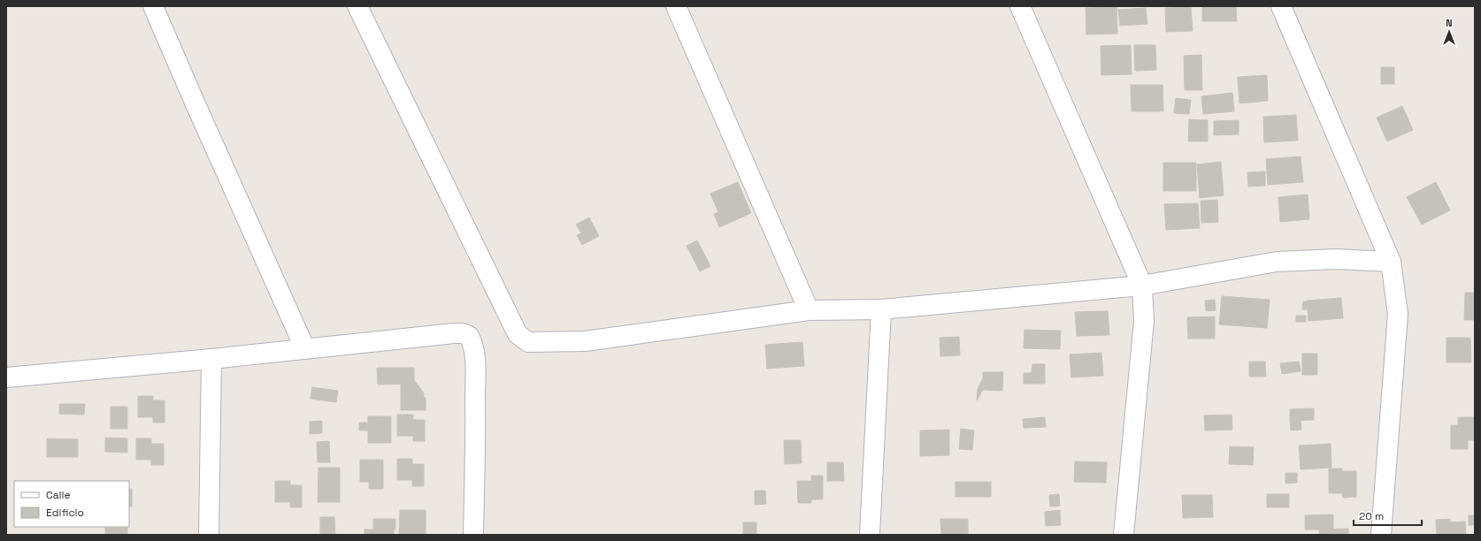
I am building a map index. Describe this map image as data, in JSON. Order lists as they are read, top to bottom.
{
  "legend": ["Calle", "Edificio"],
  "scale_bar": "20 m",
  "north": "top"
}
